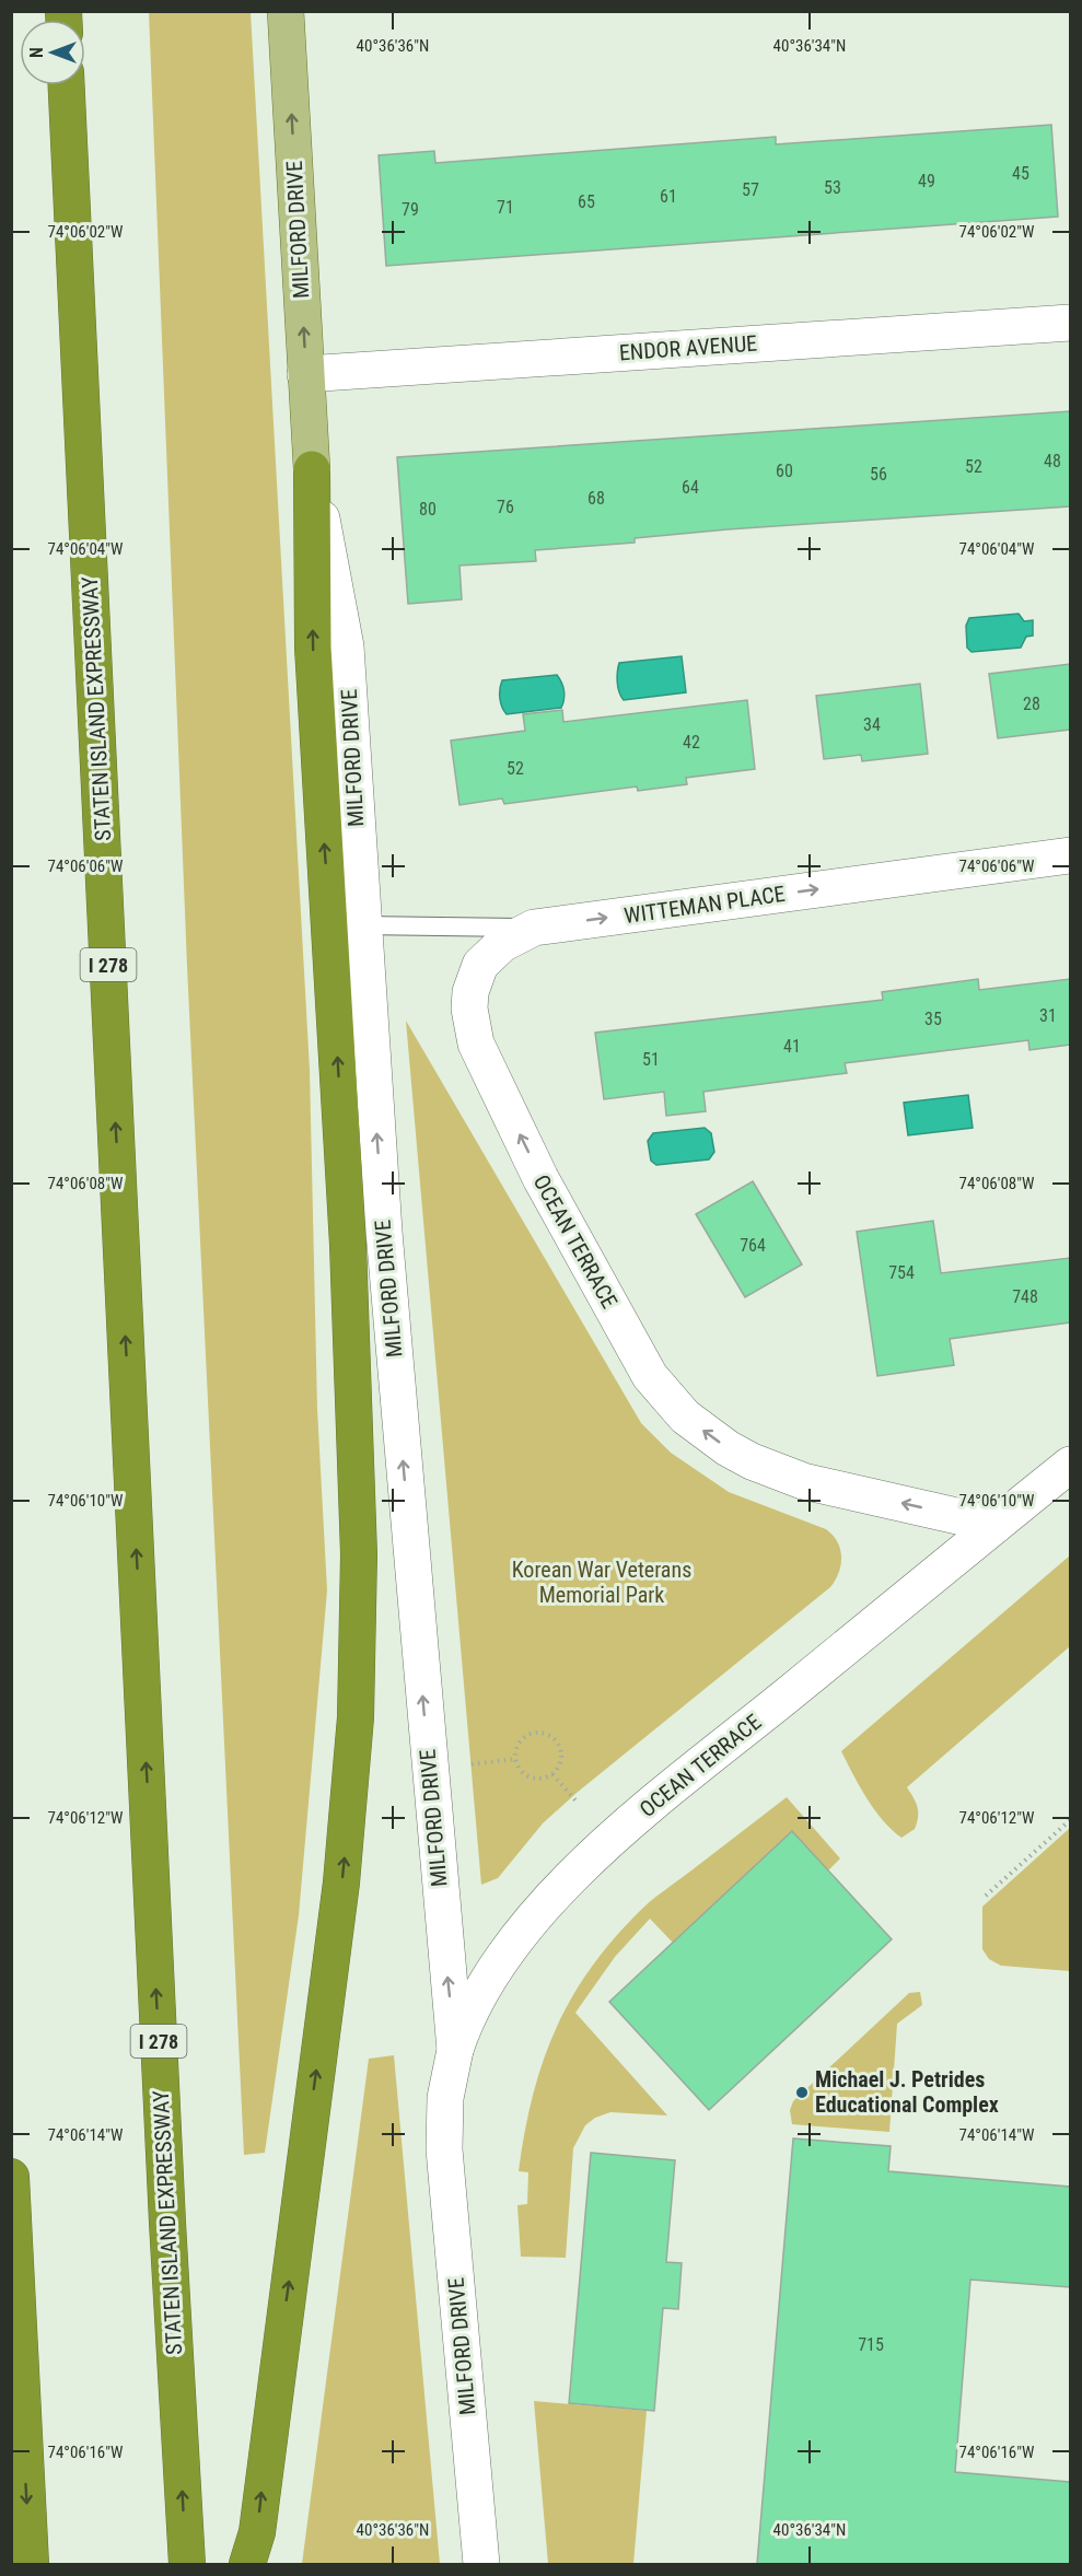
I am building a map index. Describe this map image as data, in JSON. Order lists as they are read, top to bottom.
{
  "streets": {
    "highway": ["STATEN ISLAND EXPRESSWAY", "I 278"],
    "main road": ["MILFORD DRIVE"],
    "street": ["ENDOR AVENUE", "WITTEMAN PLACE", "OCEAN TERRACE"]
  },
  "crossings": [
    ["MILFORD DRIVE", "ENDOR AVENUE"],
    ["MILFORD DRIVE", "OCEAN TERRACE"],
    ["WITTEMAN PLACE", "OCEAN TERRACE"]
  ],
  "one_way": ["MILFORD DRIVE", "WITTEMAN PLACE", "OCEAN TERRACE"],
  "parks": ["Korean War Veterans Memorial Park"],
  "places": ["Michael J. Petrides Educational Complex"],
  "house_numbers": [
    "45",
    "49",
    "53",
    "57",
    "61",
    "65",
    "71",
    "79",
    "48",
    "52",
    "60",
    "56",
    "64",
    "68",
    "76",
    "80",
    "28",
    "34",
    "42",
    "52",
    "31",
    "35",
    "41",
    "51",
    "764",
    "754",
    "748",
    "715"
  ],
  "north": "left",
  "coordinates": [
    "40°36'36\"N",
    "40°36'34\"N",
    "74°06'02\"W",
    "74°06'04\"W",
    "74°06'06\"W",
    "74°06'08\"W",
    "74°06'10\"W",
    "74°06'12\"W",
    "74°06'14\"W",
    "74°06'16\"W"
  ]
}
